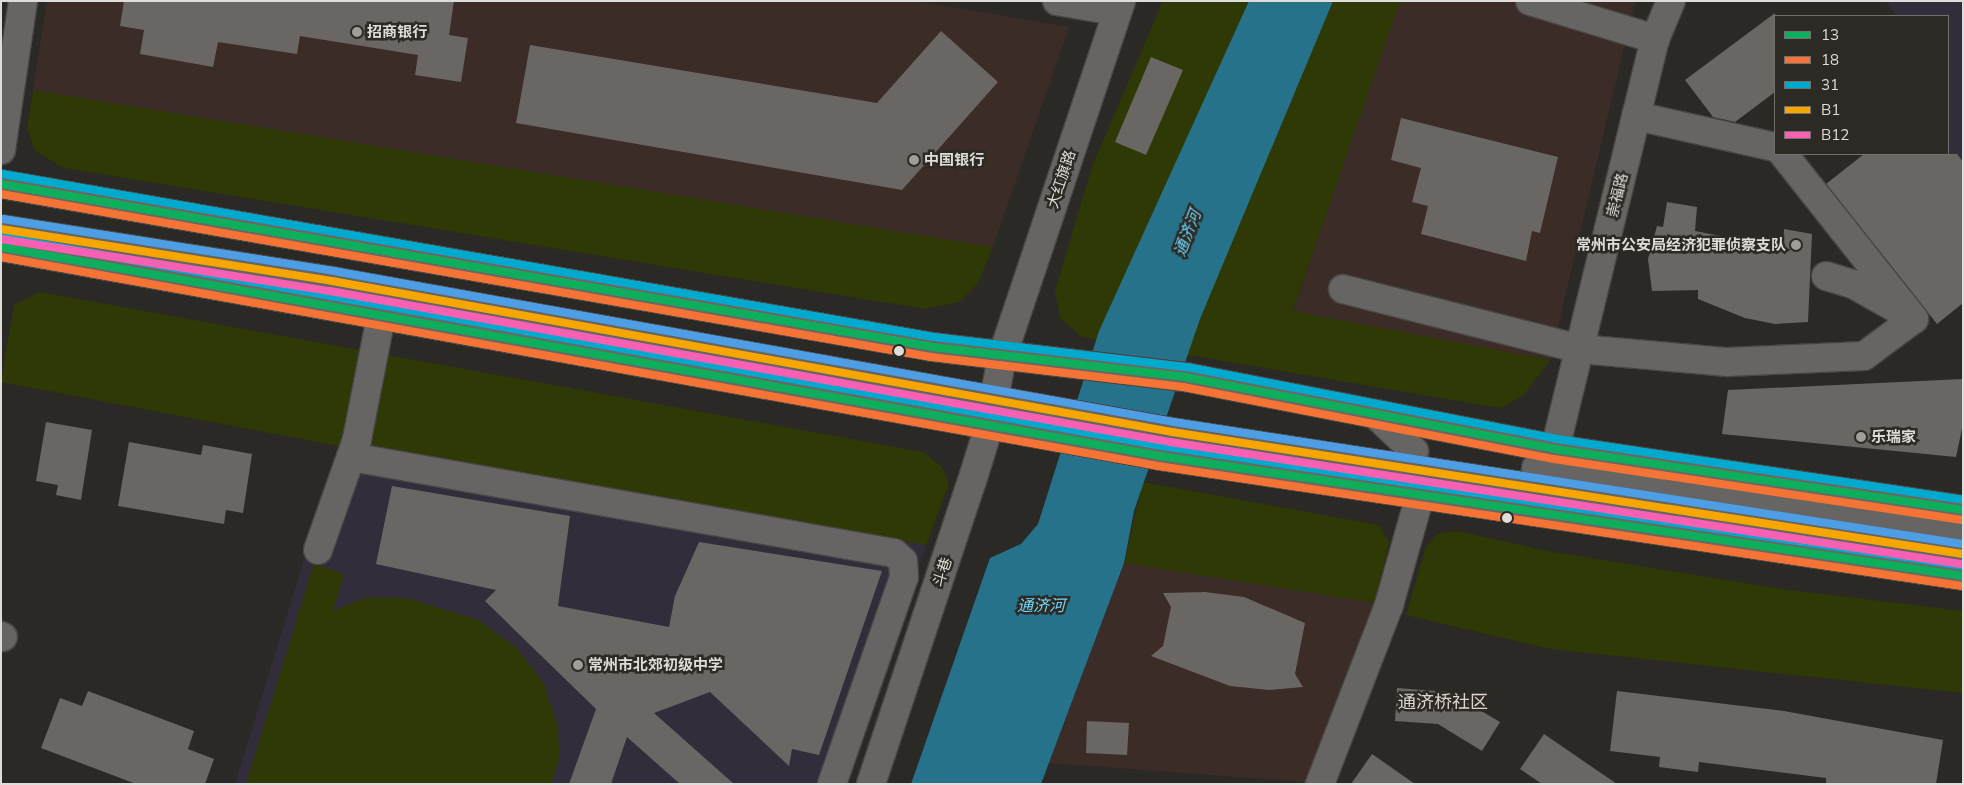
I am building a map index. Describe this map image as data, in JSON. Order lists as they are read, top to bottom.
{
  "streets": {
    "street": ["大红旗路", "崇福路", "斗巷"]
  },
  "crossings": [
    ["大红旗路", "斗巷"]
  ],
  "districts": ["通济桥社区"],
  "water": ["通济河"],
  "places": [
    "招商银行",
    "中国银行",
    "常州市公安局经济犯罪侦察支队",
    "乐瑞家",
    "常州市北郊初级中学"
  ],
  "lines": [
    "transit line 31",
    "transit line 13",
    "transit line 18",
    "transit line B1",
    "transit line B12"
  ],
  "legend": [
    "13",
    "18",
    "31",
    "B1",
    "B12"
  ]
}
